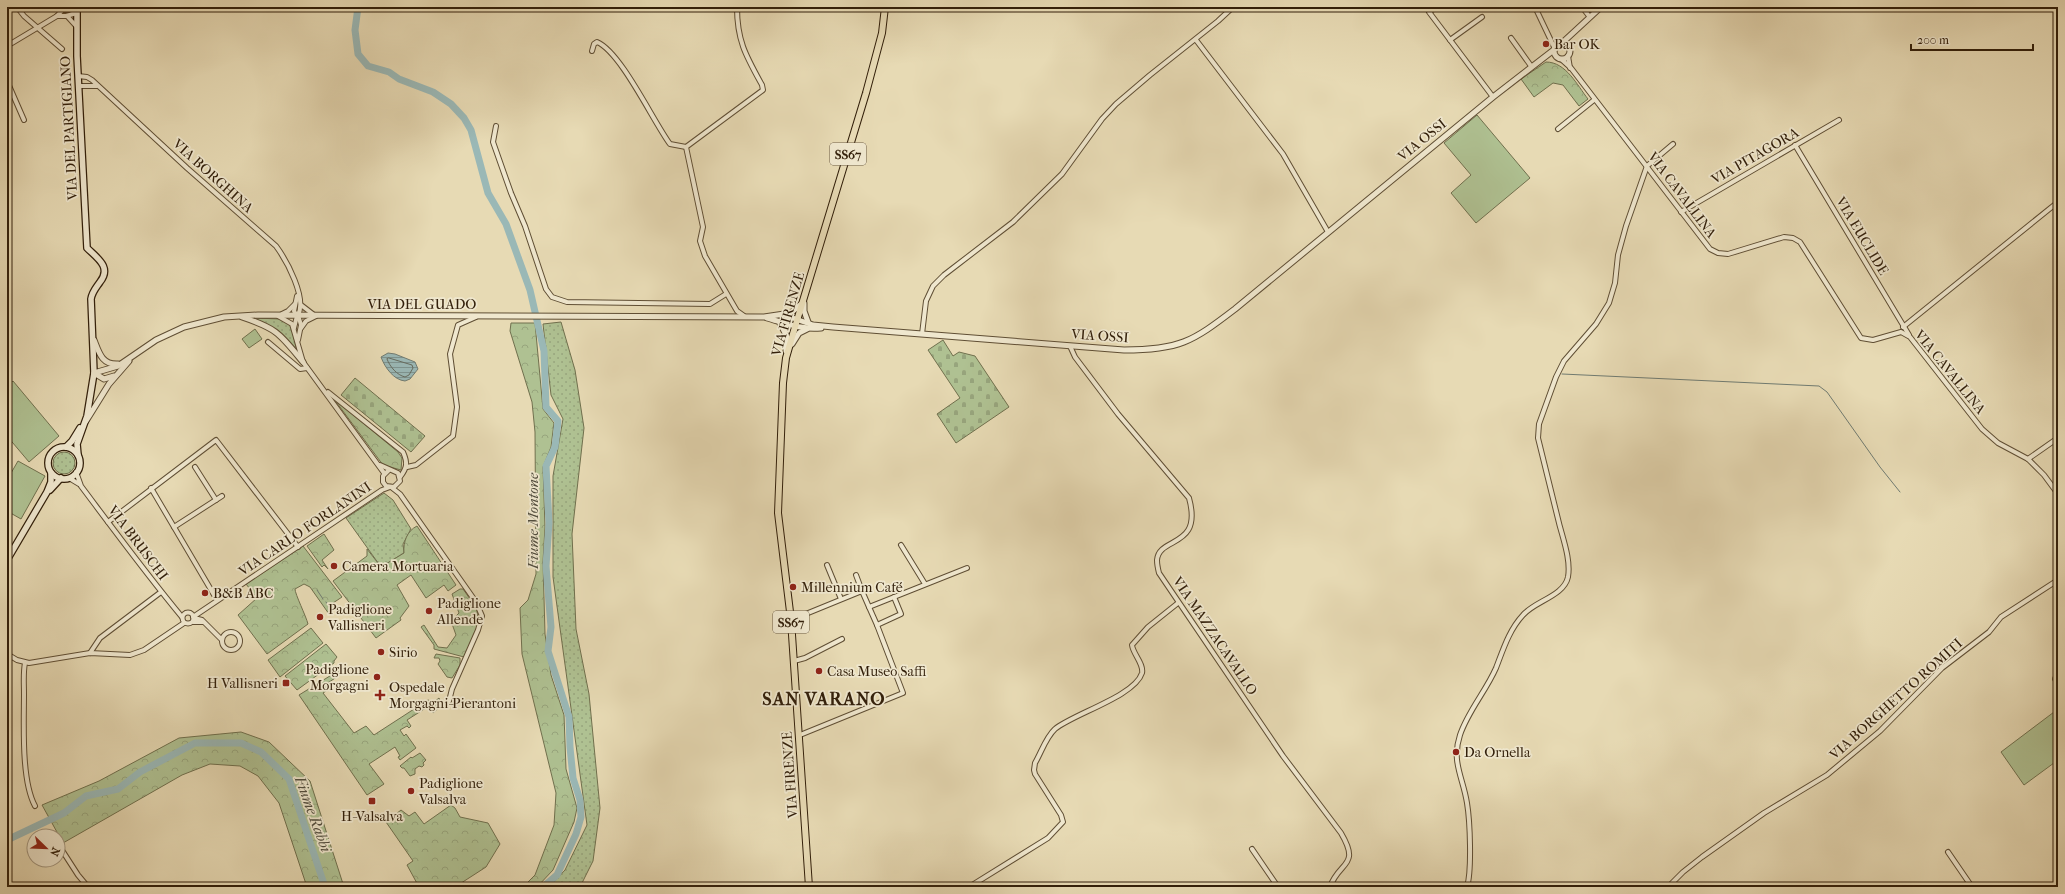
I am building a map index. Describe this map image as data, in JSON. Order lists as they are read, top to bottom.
{
  "streets": {
    "main road": ["VIA DEL PARTIGIANO", "SS67", "VIA FIRENZE"],
    "street": [
      "VIA OSSI",
      "VIA PITAGORA",
      "VIA BORGHINA",
      "VIA CAVALLINA",
      "VIA EUCLIDE",
      "VIA DEL GUADO",
      "VIA CARLO FORLANINI",
      "VIA BRUSCHI",
      "VIA MAZZACAVALLO",
      "VIA BORGHETTO ROMITI"
    ]
  },
  "crossings": [
    ["VIA DEL PARTIGIANO", "VIA BORGHINA"],
    ["VIA OSSI", "VIA CAVALLINA"],
    ["VIA OSSI", "VIA DEL GUADO"],
    ["VIA OSSI", "VIA FIRENZE"],
    ["VIA OSSI", "VIA MAZZACAVALLO"],
    ["VIA PITAGORA", "VIA CAVALLINA"],
    ["VIA PITAGORA", "VIA EUCLIDE"],
    ["VIA BORGHINA", "VIA DEL GUADO"],
    ["VIA CAVALLINA", "VIA EUCLIDE"],
    ["VIA DEL GUADO", "VIA FIRENZE"]
  ],
  "districts": ["SAN VARANO"],
  "water": ["Fiume Montone", "Fiume Rabbi"],
  "places": {
    "other": [
      "Bar OK",
      "Camera Mortuaria",
      "Millennium Café",
      "B&B ABC",
      "Padiglione Allende",
      "Padiglione Vallisneri",
      "Sirio",
      "Casa Museo Saffi",
      "Padiglione Morgagni",
      "Da Ornella",
      "Padiglione Valsalva"
    ],
    "transit": ["H Vallisneri", "H-Valsalva"],
    "health": ["Ospedale Morgagni-Pierantoni"]
  },
  "scale_bar": "200 m",
  "north": "bottom right"
}
